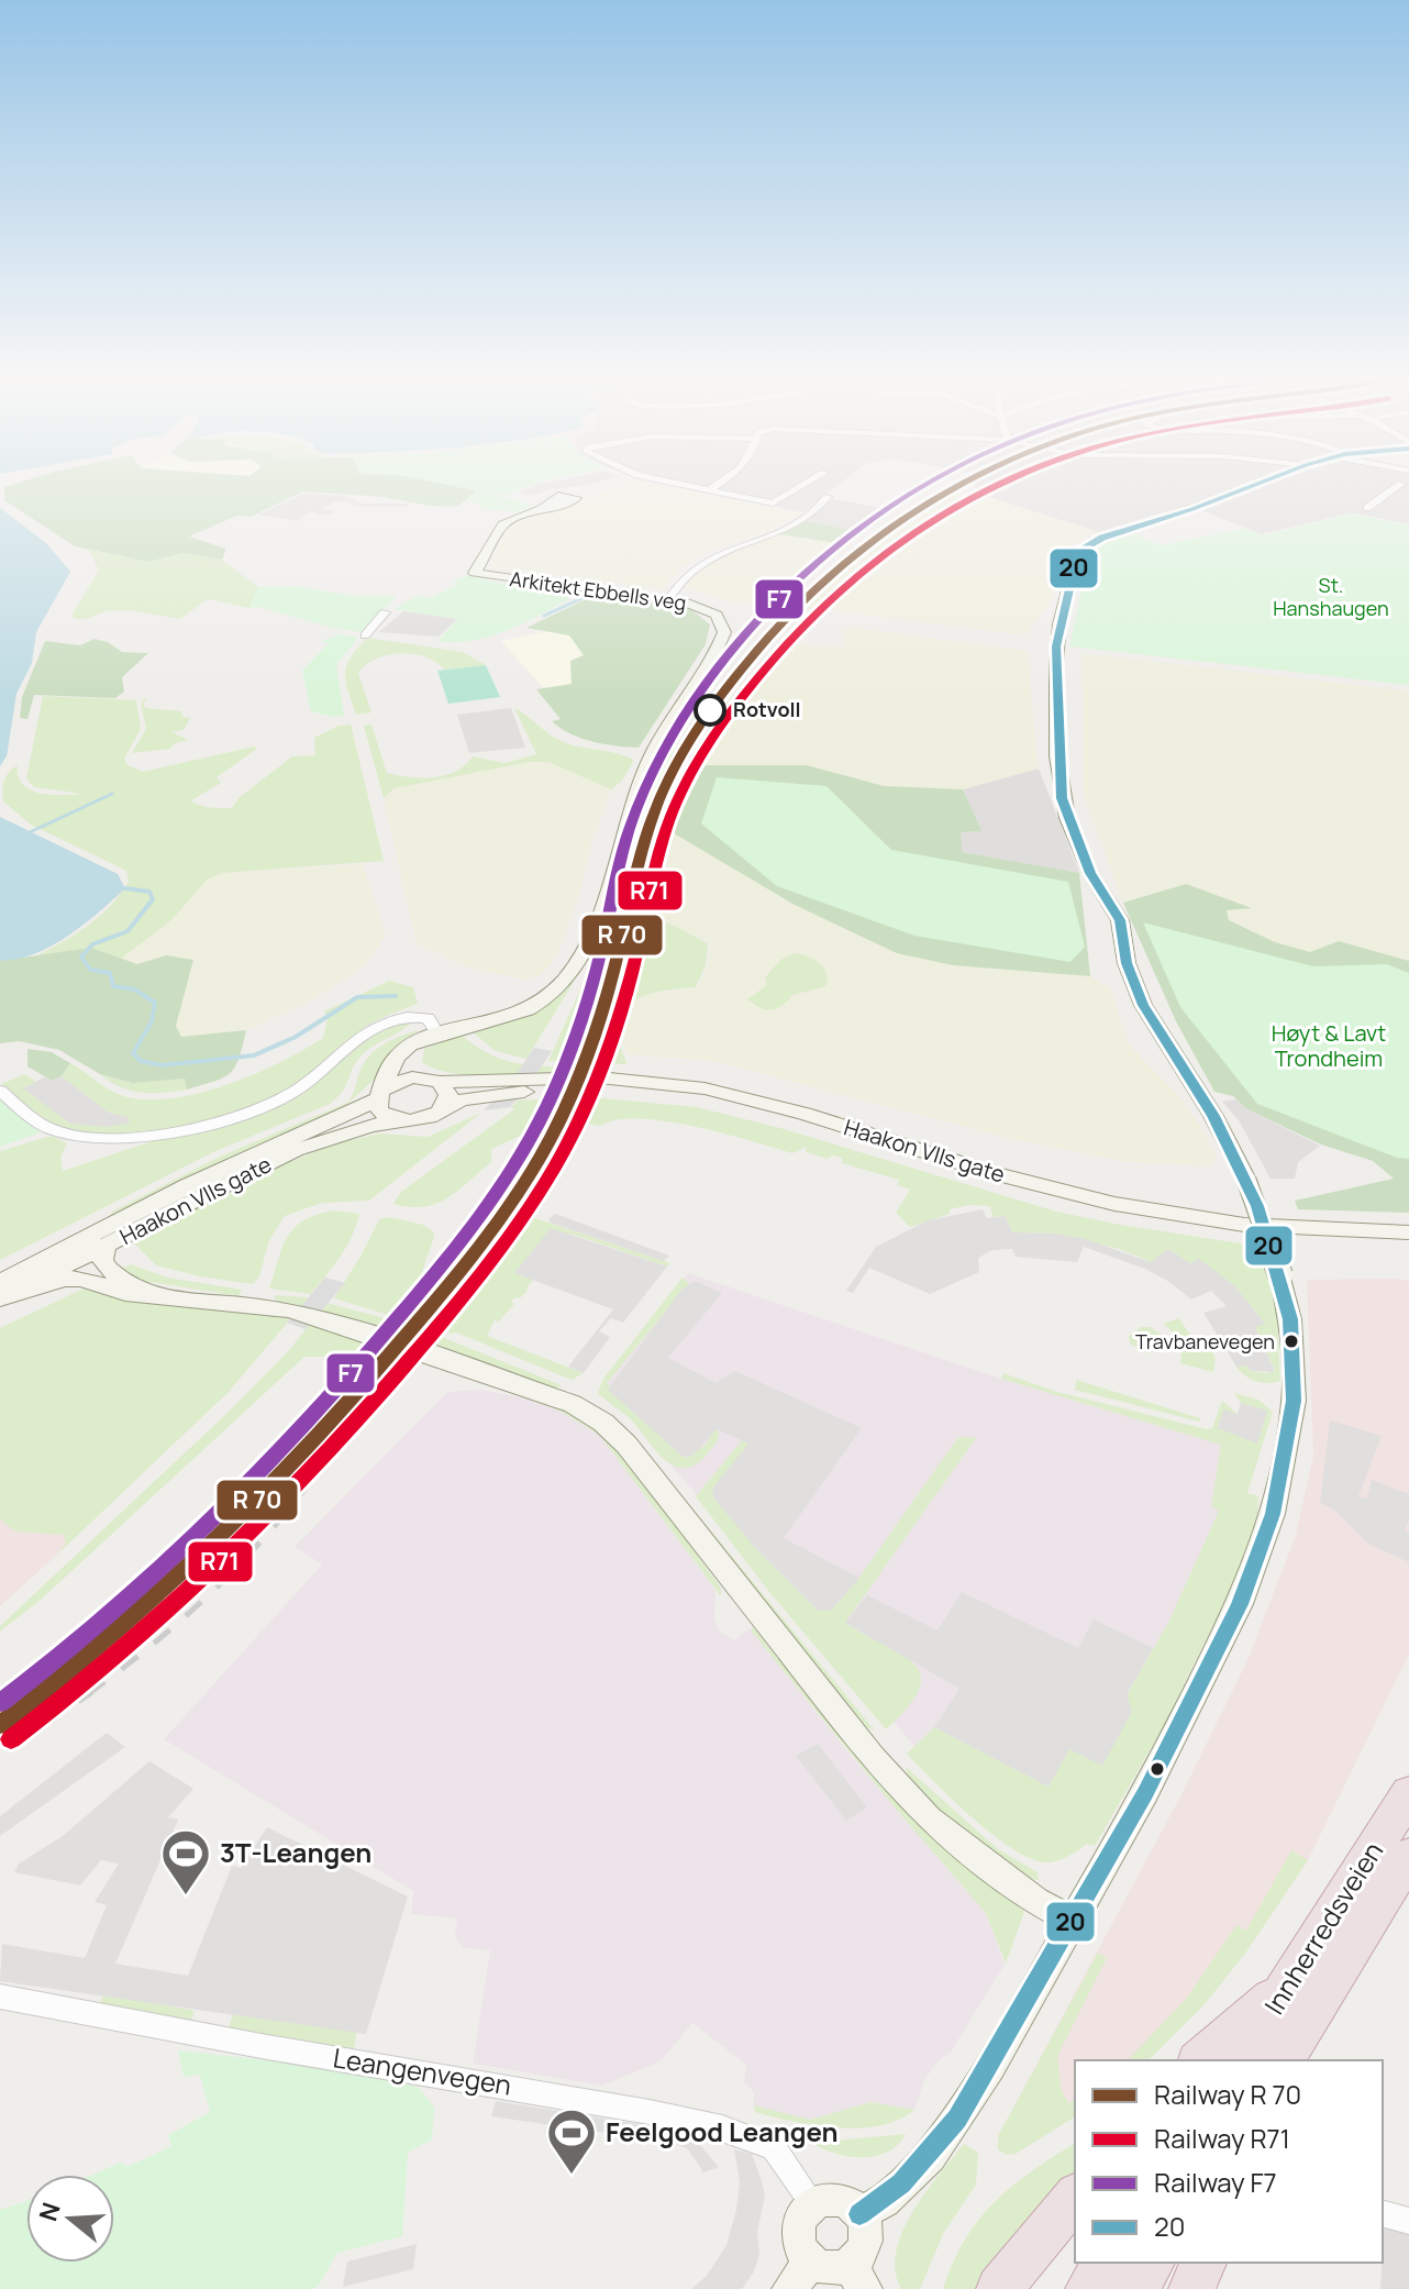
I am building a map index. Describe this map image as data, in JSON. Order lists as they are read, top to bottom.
{
  "streets": {
    "highway": ["Innherredsveien"],
    "street": ["Arkitekt Ebbells veg", "Haakon VIIs gate", "Leangenvegen"]
  },
  "parks": ["St. Hanshaugen", "Høyt & Lavt Trondheim"],
  "places": {
    "other": ["Rotvoll", "Travbanevegen"],
    "sports": ["3T-Leangen", "Feelgood Leangen"]
  },
  "lines": ["rail line R71", "rail line F7", "transit line 20"],
  "legend": [
    "Railway R 70",
    "Railway R71",
    "Railway F7",
    "20"
  ],
  "north": "left"
}
